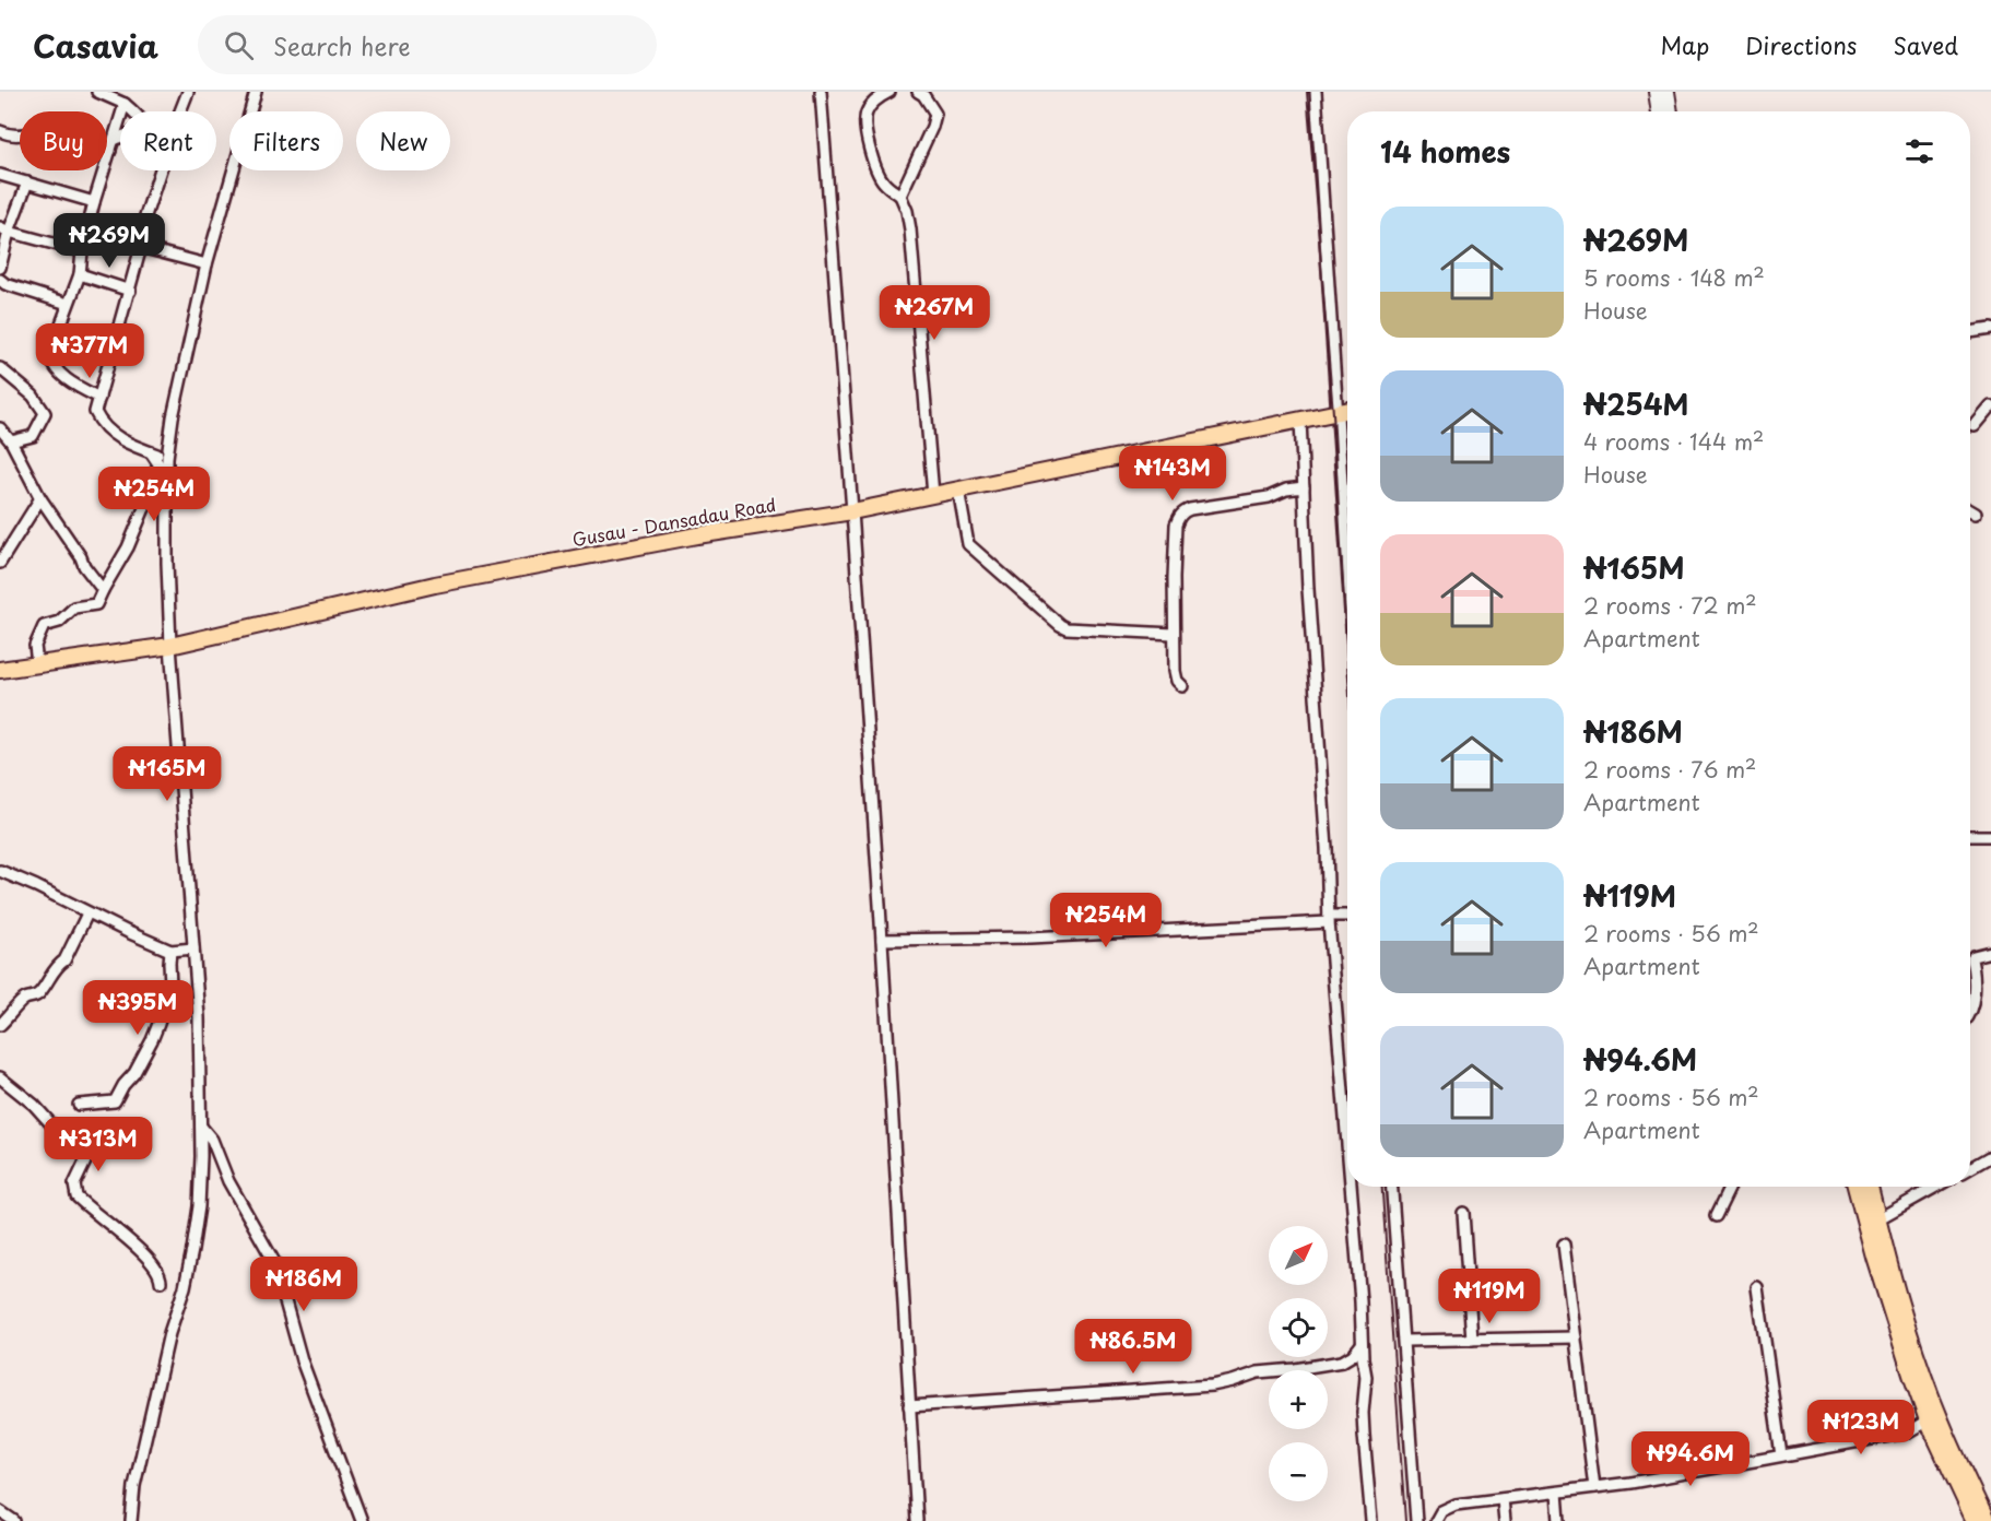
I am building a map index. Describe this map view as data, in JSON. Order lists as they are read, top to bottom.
{
  "streets": {
    "main road": ["Gusau - Dansadau Road"]
  },
  "north": "top right",
  "page": {
    "header": "Casavia",
    "search": "Search here",
    "nav": ["Map", "Directions", "Saved"],
    "chip": [
      "Buy",
      "Rent",
      "Filters",
      "New"
    ],
    "heading": "14 homes",
    "list": [
      {
        "name": "₦269M",
        "note": "5 rooms · 148 m² · House"
      },
      {
        "name": "₦254M",
        "note": "4 rooms · 144 m² · House"
      },
      {
        "name": "₦165M",
        "note": "2 rooms · 72 m² · Apartment"
      },
      {
        "name": "₦186M",
        "note": "2 rooms · 76 m² · Apartment"
      },
      {
        "name": "₦119M",
        "note": "2 rooms · 56 m² · Apartment"
      },
      {
        "name": "₦94.6M",
        "note": "2 rooms · 56 m² · Apartment"
      }
    ],
    "price": [
      "₦269M",
      "₦267M",
      "₦377M",
      "₦143M",
      "₦254M",
      "₦165M",
      "₦254M",
      "₦395M",
      "₦313M",
      "₦186M",
      "₦119M",
      "₦86.5M",
      "₦123M",
      "₦94.6M"
    ],
    "map_buttons": ["+", "−"]
  }
}
